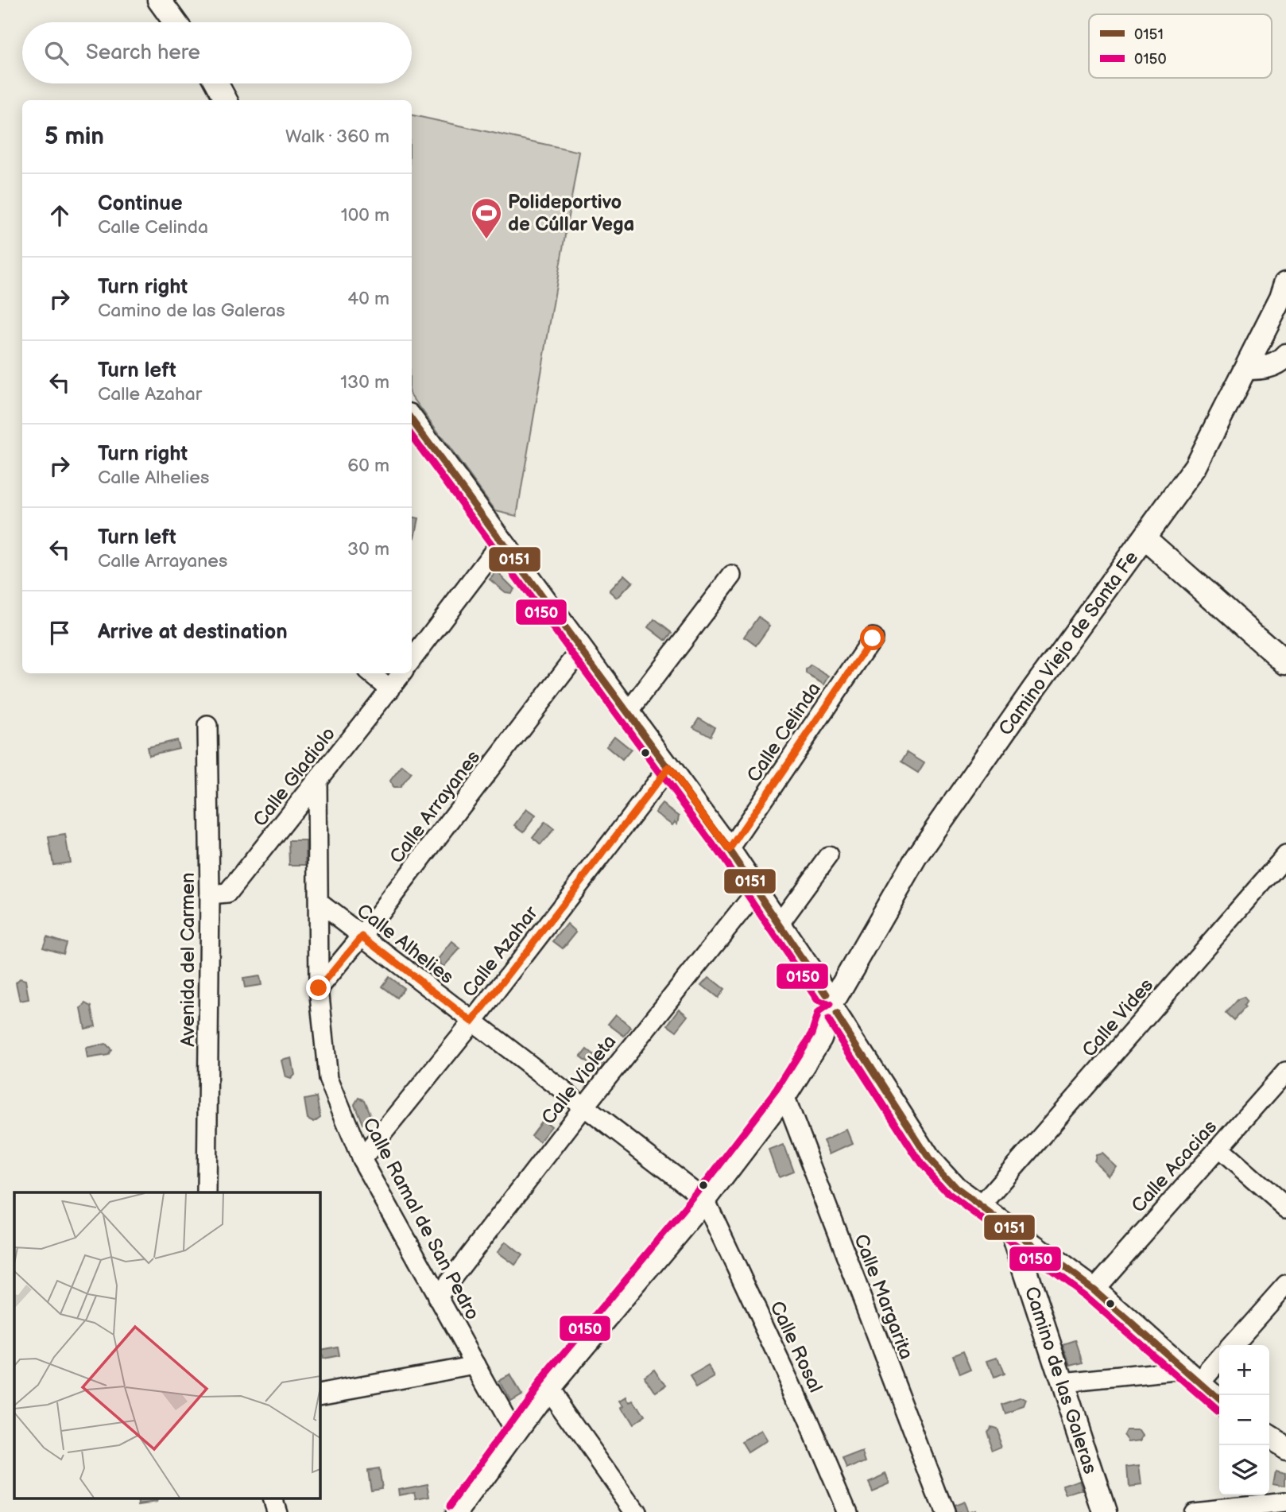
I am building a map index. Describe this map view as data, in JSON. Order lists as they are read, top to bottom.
{
  "streets": {
    "street": [
      "Camino Viejo de Santa Fe",
      "Calle Celinda",
      "Calle Gladiolo",
      "Calle Arrayanes",
      "Calle Alhelies",
      "Calle Azahar",
      "Avenida del Carmen",
      "Calle Vides",
      "Calle Violeta",
      "Calle Acacias",
      "Calle Ramal de San Pedro",
      "Calle Margarita",
      "Calle Rosal",
      "Camino de las Galeras"
    ]
  },
  "crossings": [
    ["Camino Viejo de Santa Fe", "Calle Alhelies"],
    ["Camino Viejo de Santa Fe", "Calle Ramal de San Pedro"],
    ["Camino Viejo de Santa Fe", "Calle Margarita"],
    ["Camino Viejo de Santa Fe", "Calle Rosal"],
    ["Calle Gladiolo", "Avenida del Carmen"],
    ["Calle Gladiolo", "Calle Ramal de San Pedro"],
    ["Calle Arrayanes", "Calle Alhelies"],
    ["Calle Arrayanes", "Calle Ramal de San Pedro"],
    ["Calle Alhelies", "Calle Azahar"],
    ["Calle Alhelies", "Calle Violeta"],
    ["Calle Alhelies", "Calle Ramal de San Pedro"],
    ["Calle Alhelies", "Calle Rosal"],
    ["Calle Azahar", "Calle Ramal de San Pedro"],
    ["Calle Violeta", "Calle Ramal de San Pedro"]
  ],
  "places": {
    "sports": ["Polideportivo de Cúllar Vega"]
  },
  "lines": ["transit line 0151", "transit line 0150"],
  "legend": ["0151", "0150"],
  "page": {
    "search": "Search here",
    "heading": ["5 min", "Walk · 360 m"],
    "list": [
      ["Continue", "Calle Celinda", "100 m"],
      ["Turn right", "Camino de las Galeras", "40 m"],
      ["Turn left", "Calle Azahar", "130 m"],
      ["Turn right", "Calle Alhelies", "60 m"],
      ["Turn left", "Calle Arrayanes", "30 m"],
      "Arrive at destination"
    ],
    "map_buttons": ["+", "−"]
  }
}
